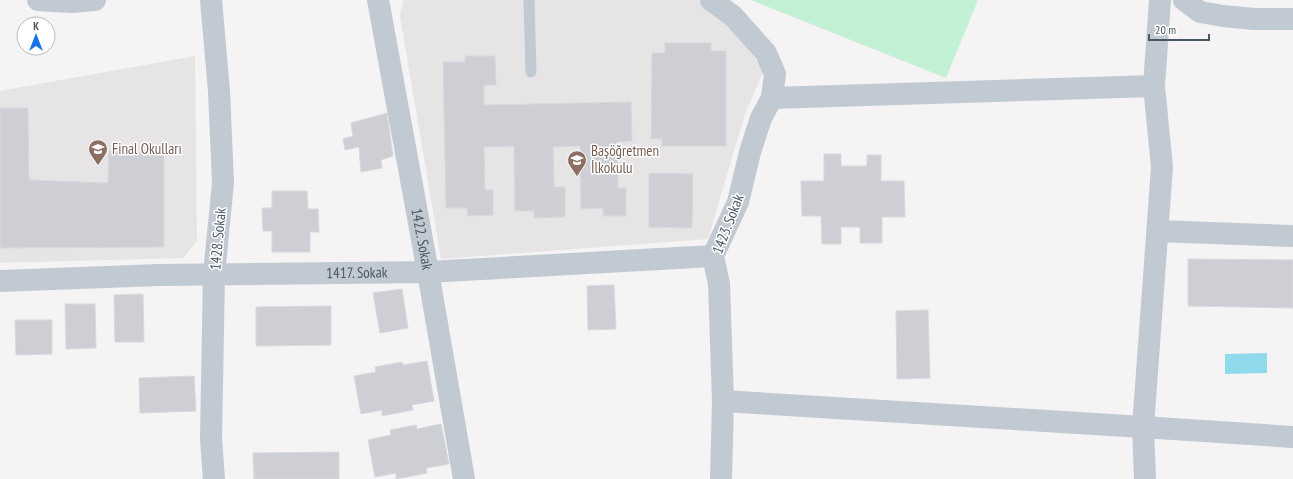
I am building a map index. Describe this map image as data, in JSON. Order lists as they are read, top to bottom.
{
  "streets": {
    "street": [
      "1423. Sokak",
      "1428. Sokak",
      "1422. Sokak",
      "1417. Sokak"
    ]
  },
  "crossings": [
    ["1423. Sokak", "1417. Sokak"],
    ["1428. Sokak", "1417. Sokak"],
    ["1422. Sokak", "1417. Sokak"]
  ],
  "places": {
    "school or university": ["Final Okulları", "Başöğretmen İlkokulu"]
  },
  "scale_bar": "20 m",
  "north": "top"
}
